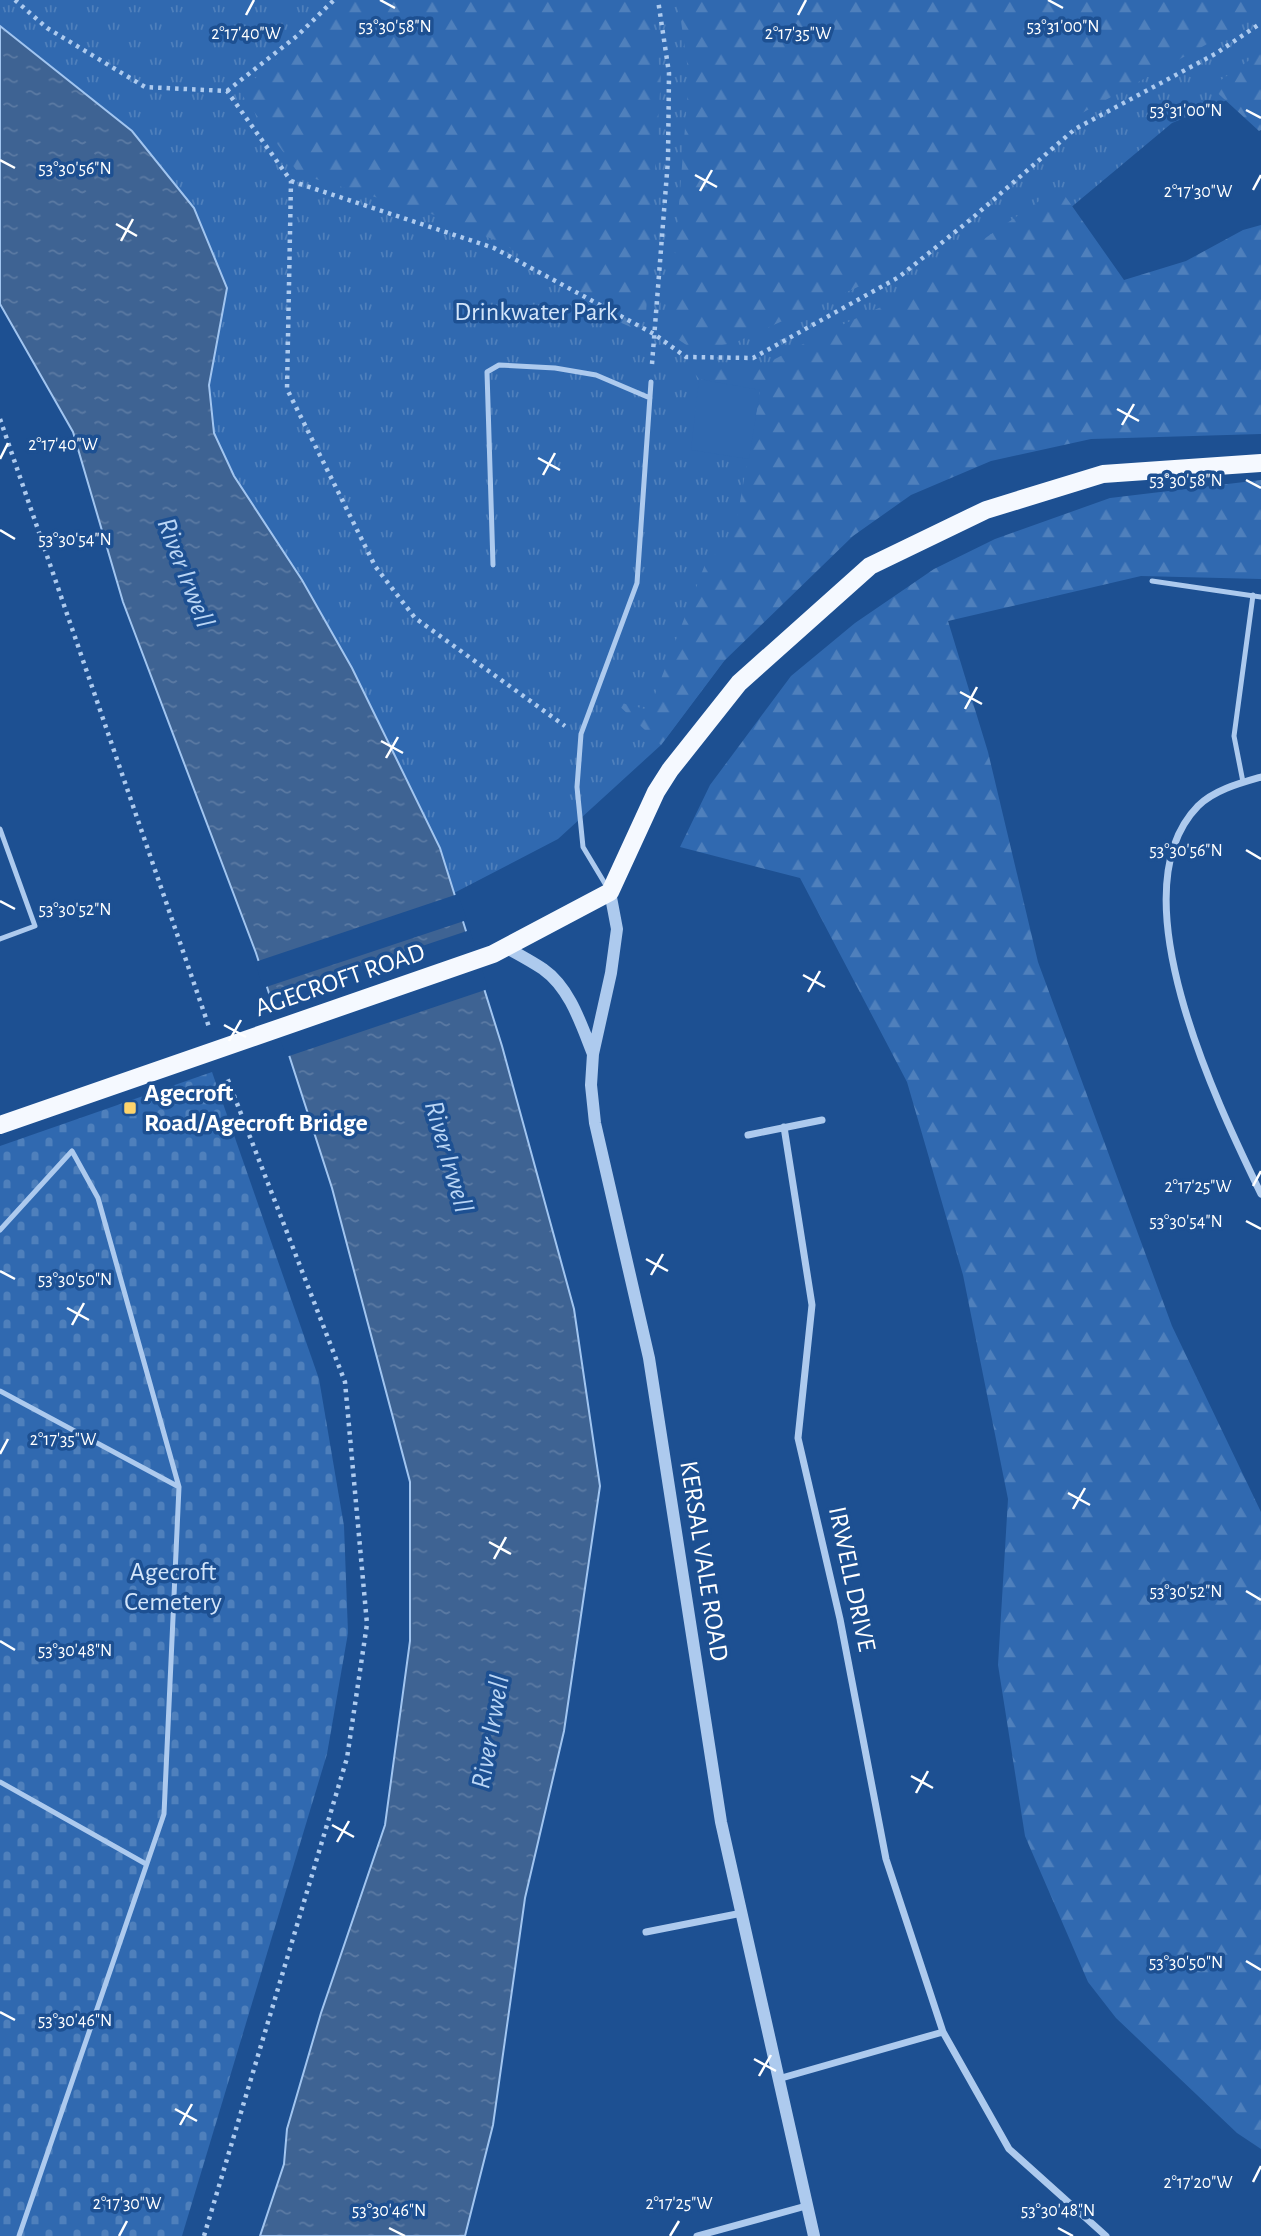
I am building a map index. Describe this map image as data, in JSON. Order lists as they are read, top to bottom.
{
  "streets": {
    "main road": ["AGECROFT ROAD"],
    "street": ["KERSAL VALE ROAD", "IRWELL DRIVE"]
  },
  "crossings": [
    ["AGECROFT ROAD", "KERSAL VALE ROAD"]
  ],
  "water": ["River Irwell"],
  "parks": ["Drinkwater Park", "Agecroft Cemetery"],
  "places": {
    "transit": ["Agecroft Road/Agecroft Bridge"]
  },
  "coordinates": [
    "53°30'58\"N",
    "53°31'00\"N",
    "2°17'40\"W",
    "2°17'35\"W",
    "53°30'56\"N",
    "2°17'30\"W",
    "53°30'54\"N",
    "53°30'52\"N",
    "2°17'25\"W",
    "53°30'50\"N",
    "53°30'48\"N",
    "53°30'46\"N",
    "2°17'20\"W"
  ]
}
